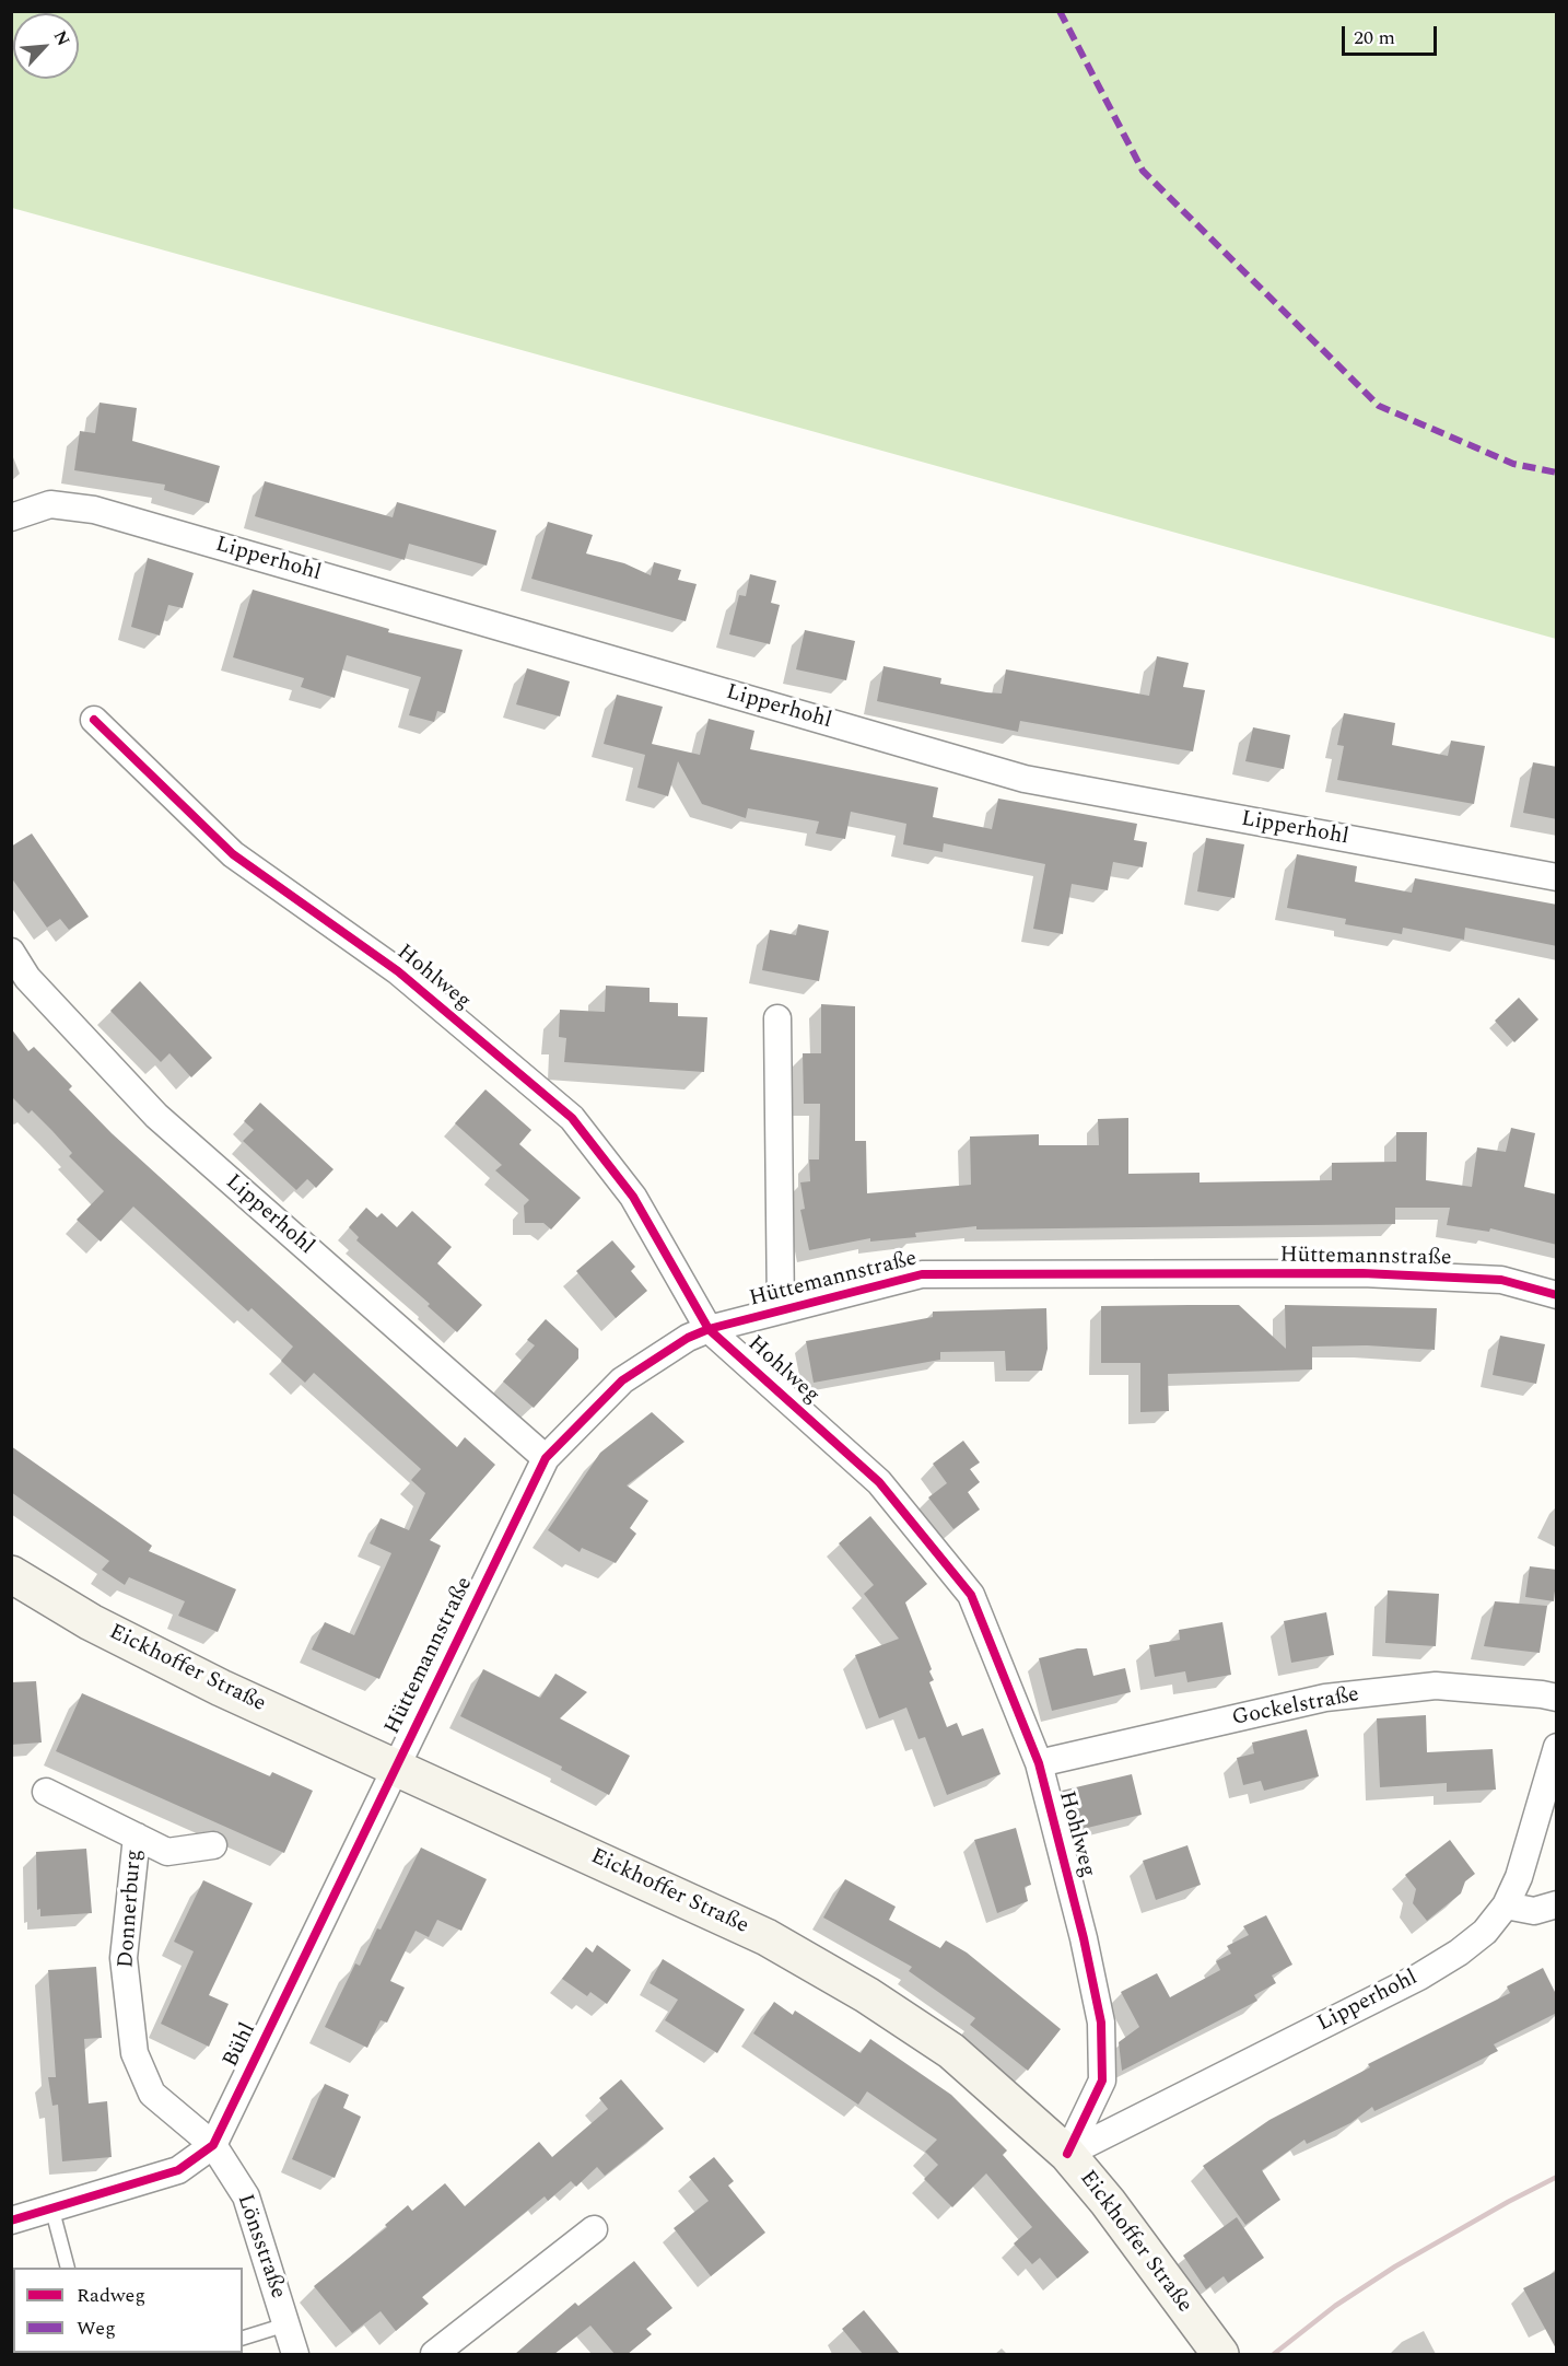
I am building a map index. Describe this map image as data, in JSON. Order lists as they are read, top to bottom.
{
  "streets": {
    "main road": ["Eickhoffer Straße"],
    "street": [
      "Lipperhohl",
      "Hohlweg",
      "Hüttemannstraße",
      "Gockelstraße",
      "Donnerburg",
      "Bühl",
      "Lönsstraße"
    ]
  },
  "crossings": [
    ["Lipperhohl", "Hohlweg"],
    ["Lipperhohl", "Hüttemannstraße"],
    ["Lipperhohl", "Eickhoffer Straße"],
    ["Hohlweg", "Hüttemannstraße"],
    ["Hohlweg", "Eickhoffer Straße"],
    ["Hohlweg", "Gockelstraße"],
    ["Hüttemannstraße", "Eickhoffer Straße"],
    ["Hüttemannstraße", "Bühl"],
    ["Eickhoffer Straße", "Bühl"],
    ["Donnerburg", "Bühl"],
    ["Donnerburg", "Lönsstraße"],
    ["Bühl", "Lönsstraße"]
  ],
  "legend": ["Radweg", "Weg"],
  "scale_bar": "20 m",
  "north": "top right"
}
